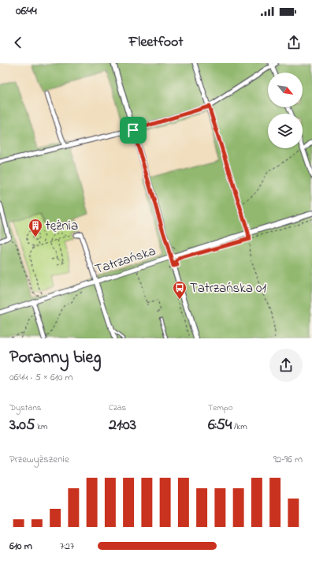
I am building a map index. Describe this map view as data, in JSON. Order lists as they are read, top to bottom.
{
  "streets": {
    "street": ["Tatrzańska"]
  },
  "places": {
    "building": ["tężnia"],
    "bus stop": ["Tatrzańska 01"]
  },
  "north": "bottom right",
  "page": {
    "status": "06:44",
    "header": "Fleetfoot",
    "heading": ["Poranny bieg", "06:44 · 5 × 610 m"],
    "stats": [
      ["Dystans", "3.05 km"],
      ["Czas", "21:03"],
      ["Tempo", "6:54 /km"]
    ],
    "chart": ["Przewyższenie", "92–96 m"],
    "list": [
      {
        "name": "610 m",
        "note": "7:27"
      }
    ]
  }
}
